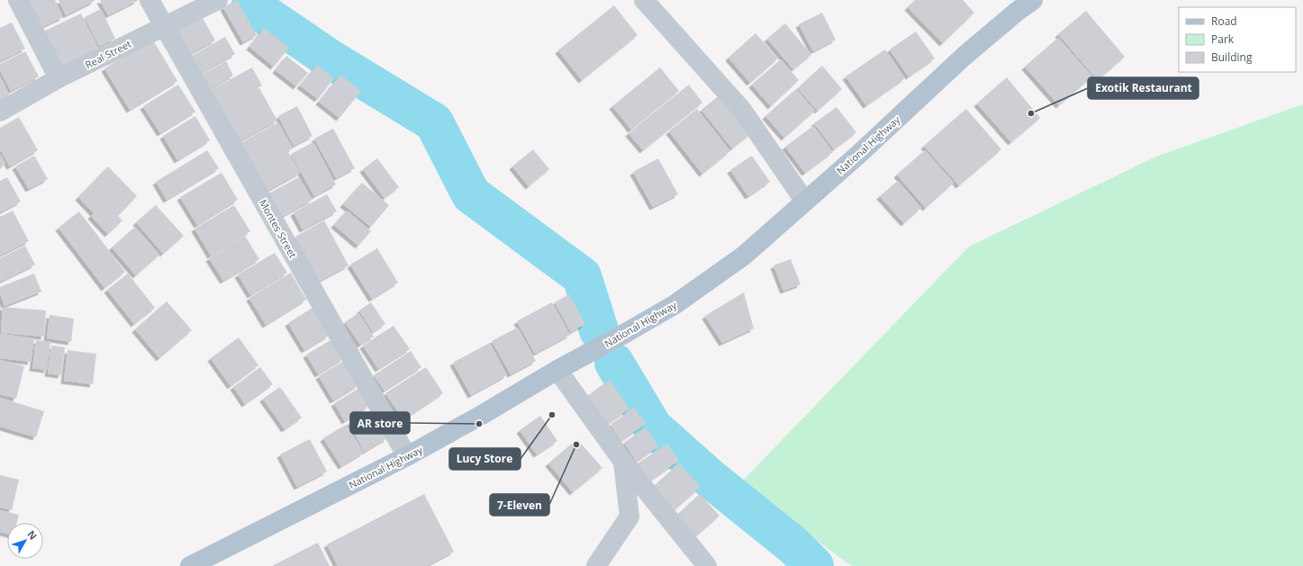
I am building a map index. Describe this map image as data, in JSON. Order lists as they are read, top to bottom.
{
  "streets": {
    "main road": ["National Highway"],
    "street": ["Real Street", "Montes Street"]
  },
  "crossings": [
    ["Real Street", "Montes Street"],
    ["National Highway", "Montes Street"]
  ],
  "places": [
    "Exotik Restaurant",
    "Lucy Store",
    "AR store",
    "7-Eleven"
  ],
  "legend": ["Road", "Park", "Building"],
  "north": "top right"
}
